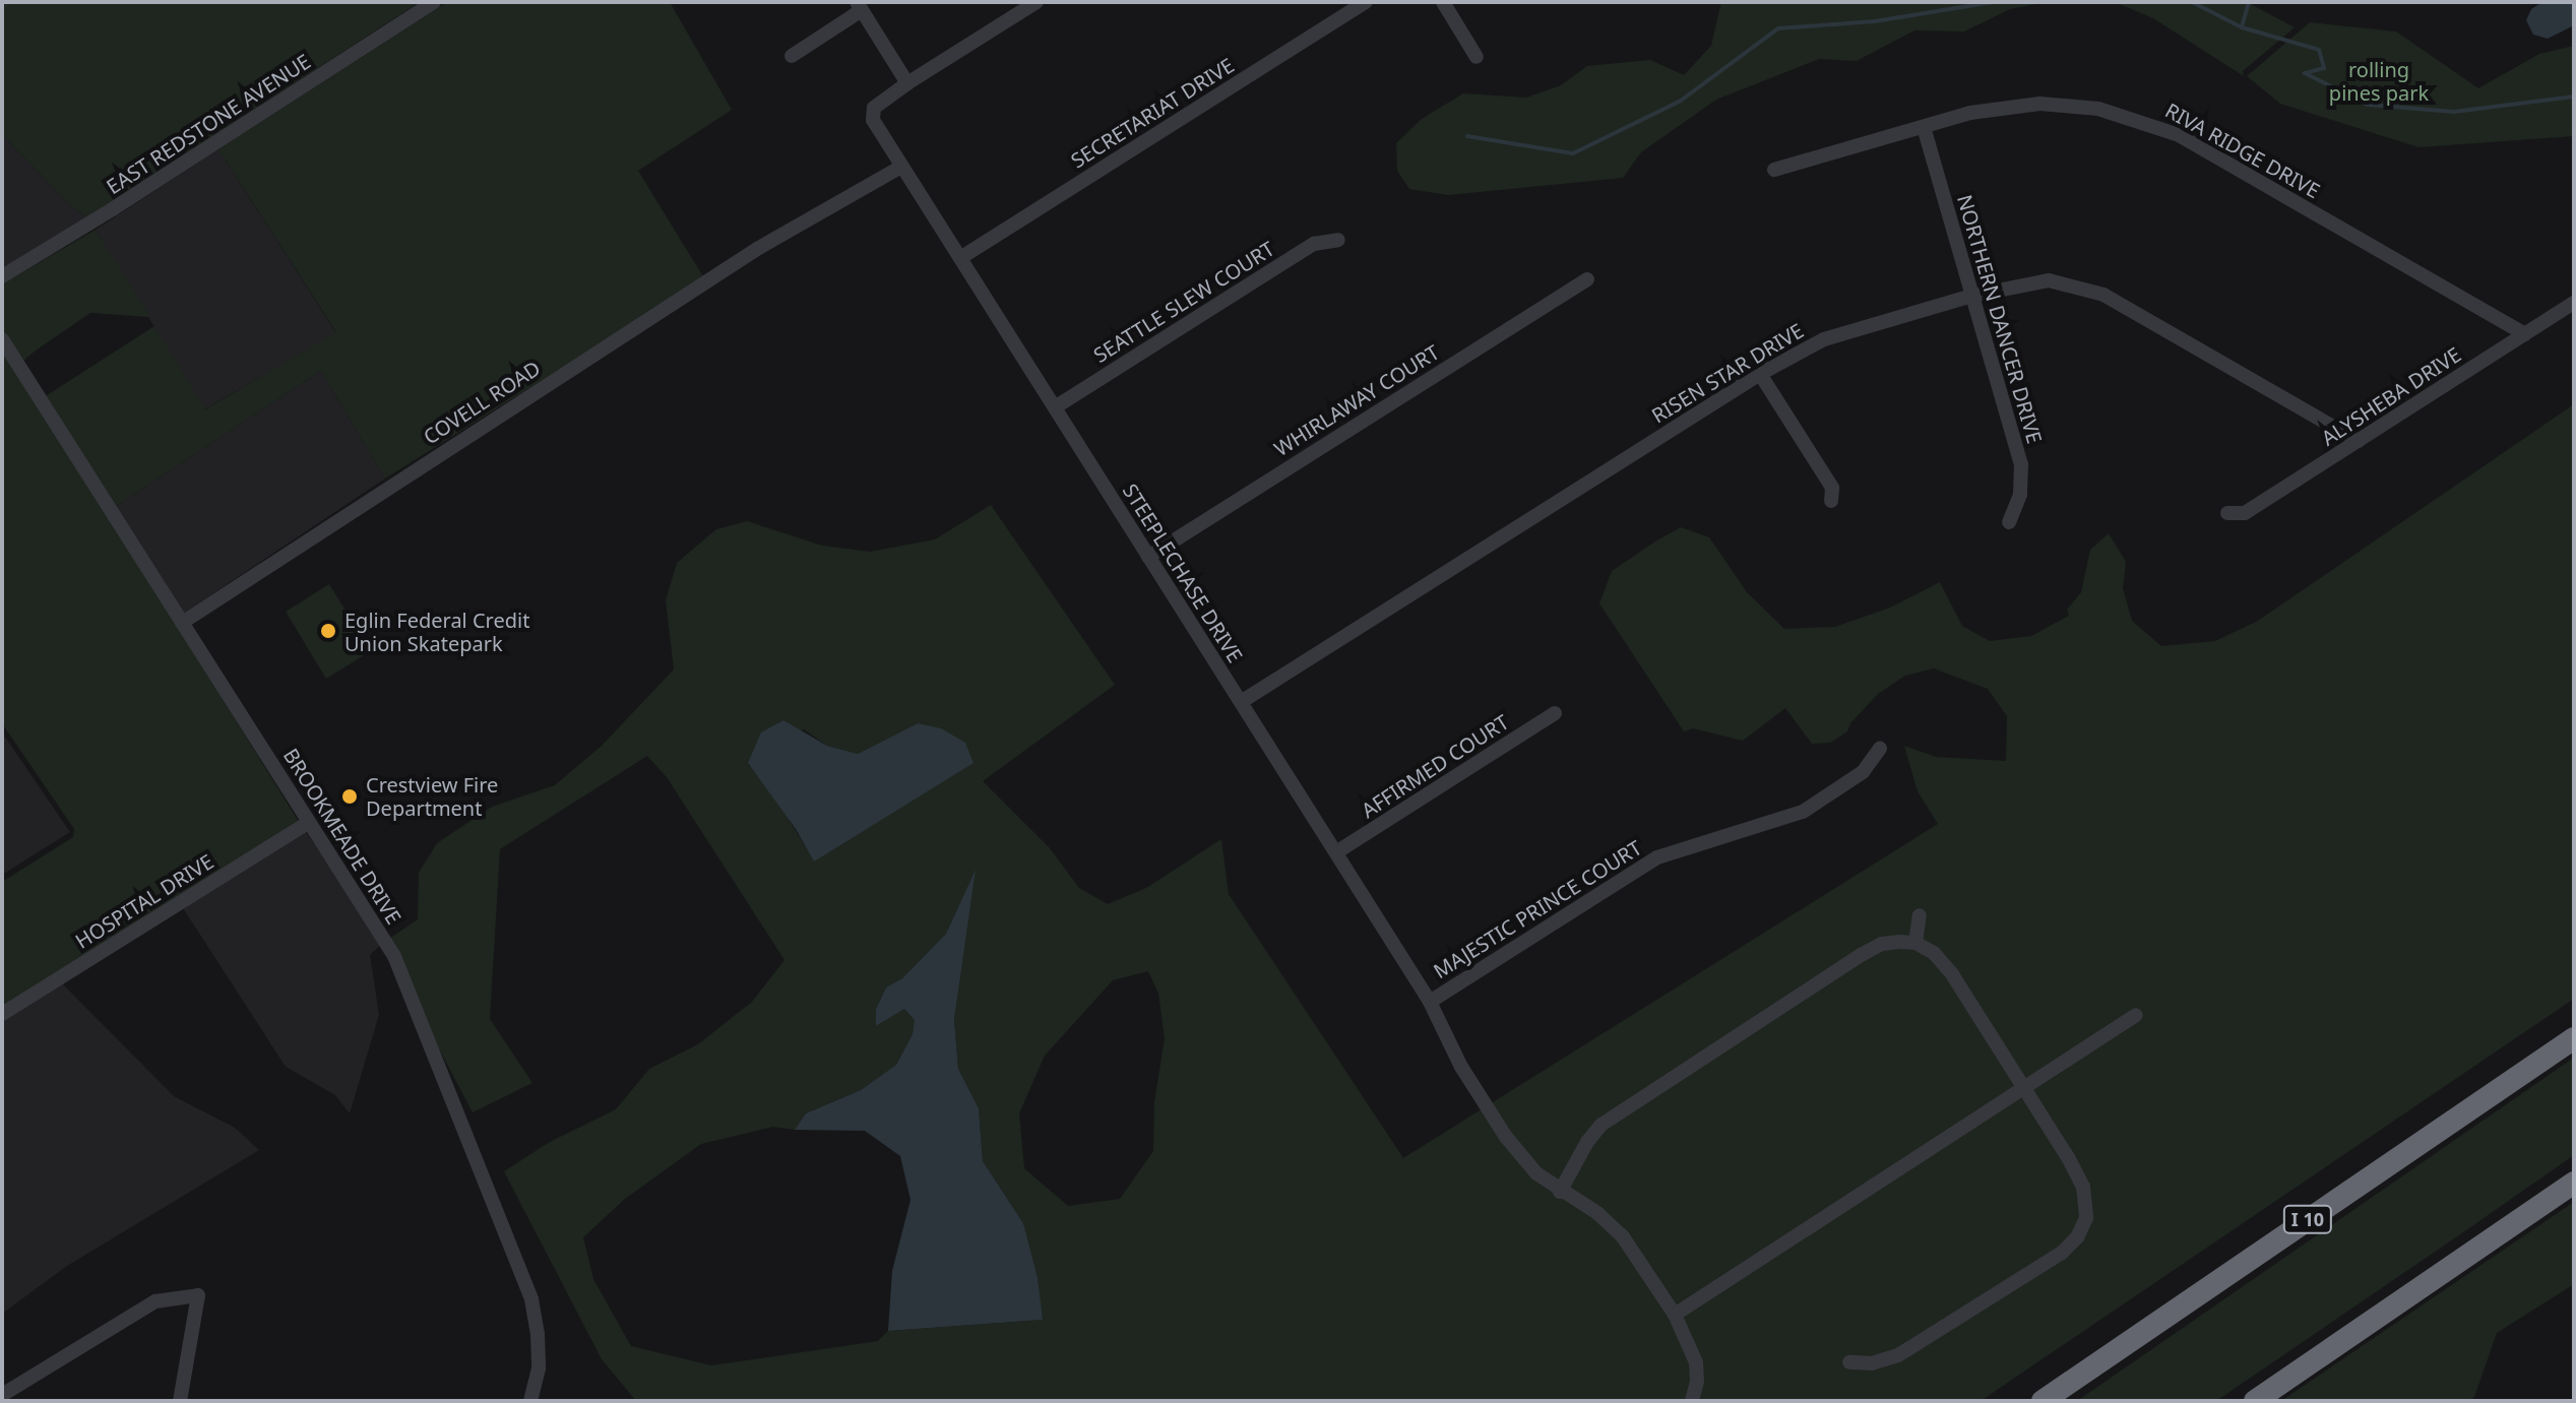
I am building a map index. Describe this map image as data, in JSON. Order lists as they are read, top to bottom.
{
  "streets": {
    "highway": ["I 10"],
    "street": [
      "SECRETARIAT DRIVE",
      "EAST REDSTONE AVENUE",
      "RIVA RIDGE DRIVE",
      "SEATTLE SLEW COURT",
      "NORTHERN DANCER DRIVE",
      "RISEN STAR DRIVE",
      "ALYSHEBA DRIVE",
      "WHIRLAWAY COURT",
      "COVELL ROAD",
      "STEEPLECHASE DRIVE",
      "AFFIRMED COURT",
      "BROOKMEADE DRIVE",
      "HOSPITAL DRIVE",
      "MAJESTIC PRINCE COURT"
    ]
  },
  "crossings": [
    ["SECRETARIAT DRIVE", "STEEPLECHASE DRIVE"],
    ["RIVA RIDGE DRIVE", "NORTHERN DANCER DRIVE"],
    ["RIVA RIDGE DRIVE", "ALYSHEBA DRIVE"],
    ["SEATTLE SLEW COURT", "STEEPLECHASE DRIVE"],
    ["NORTHERN DANCER DRIVE", "RISEN STAR DRIVE"],
    ["RISEN STAR DRIVE", "ALYSHEBA DRIVE"],
    ["RISEN STAR DRIVE", "STEEPLECHASE DRIVE"],
    ["WHIRLAWAY COURT", "STEEPLECHASE DRIVE"],
    ["COVELL ROAD", "STEEPLECHASE DRIVE"],
    ["COVELL ROAD", "BROOKMEADE DRIVE"],
    ["STEEPLECHASE DRIVE", "AFFIRMED COURT"],
    ["STEEPLECHASE DRIVE", "MAJESTIC PRINCE COURT"],
    ["BROOKMEADE DRIVE", "HOSPITAL DRIVE"]
  ],
  "parks": ["rolling pines park"],
  "places": ["Eglin Federal Credit Union Skatepark", "Crestview Fire Department"]
}
